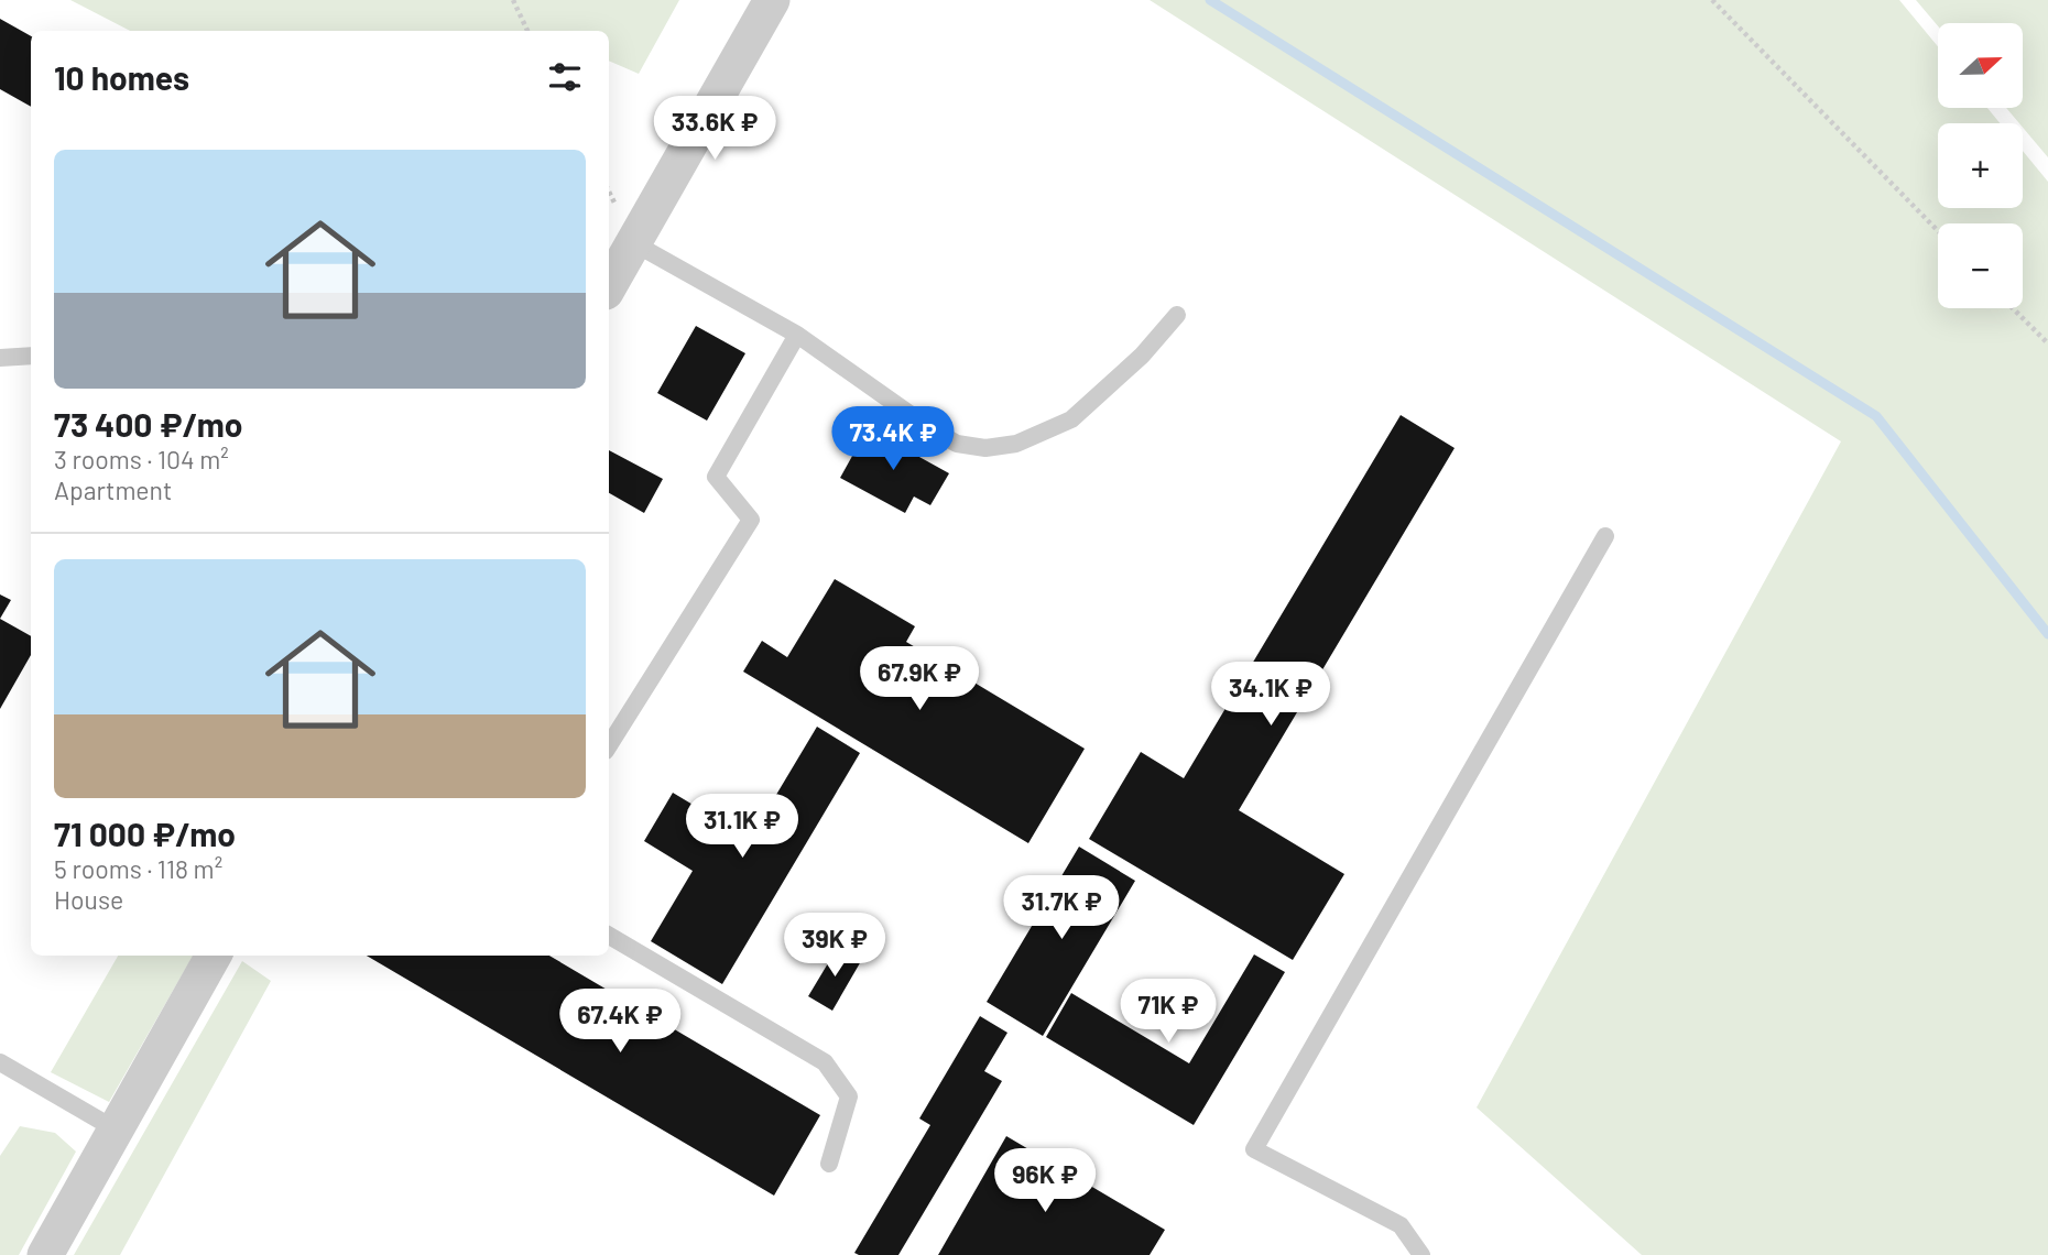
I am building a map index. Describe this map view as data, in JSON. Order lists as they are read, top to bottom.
{
  "north": "right",
  "page": {
    "map_buttons": ["+", "−"],
    "heading": "10 homes",
    "price": [
      "33.6K ₽",
      "73.4K ₽",
      "67.9K ₽",
      "34.1K ₽",
      "31.1K ₽",
      "31.7K ₽",
      "39K ₽",
      "71K ₽",
      "67.4K ₽",
      "96K ₽"
    ],
    "list": [
      {
        "name": "73 400 ₽/mo",
        "note": "3 rooms · 104 m² · Apartment"
      },
      {
        "name": "71 000 ₽/mo",
        "note": "5 rooms · 118 m² · House"
      }
    ]
  }
}
